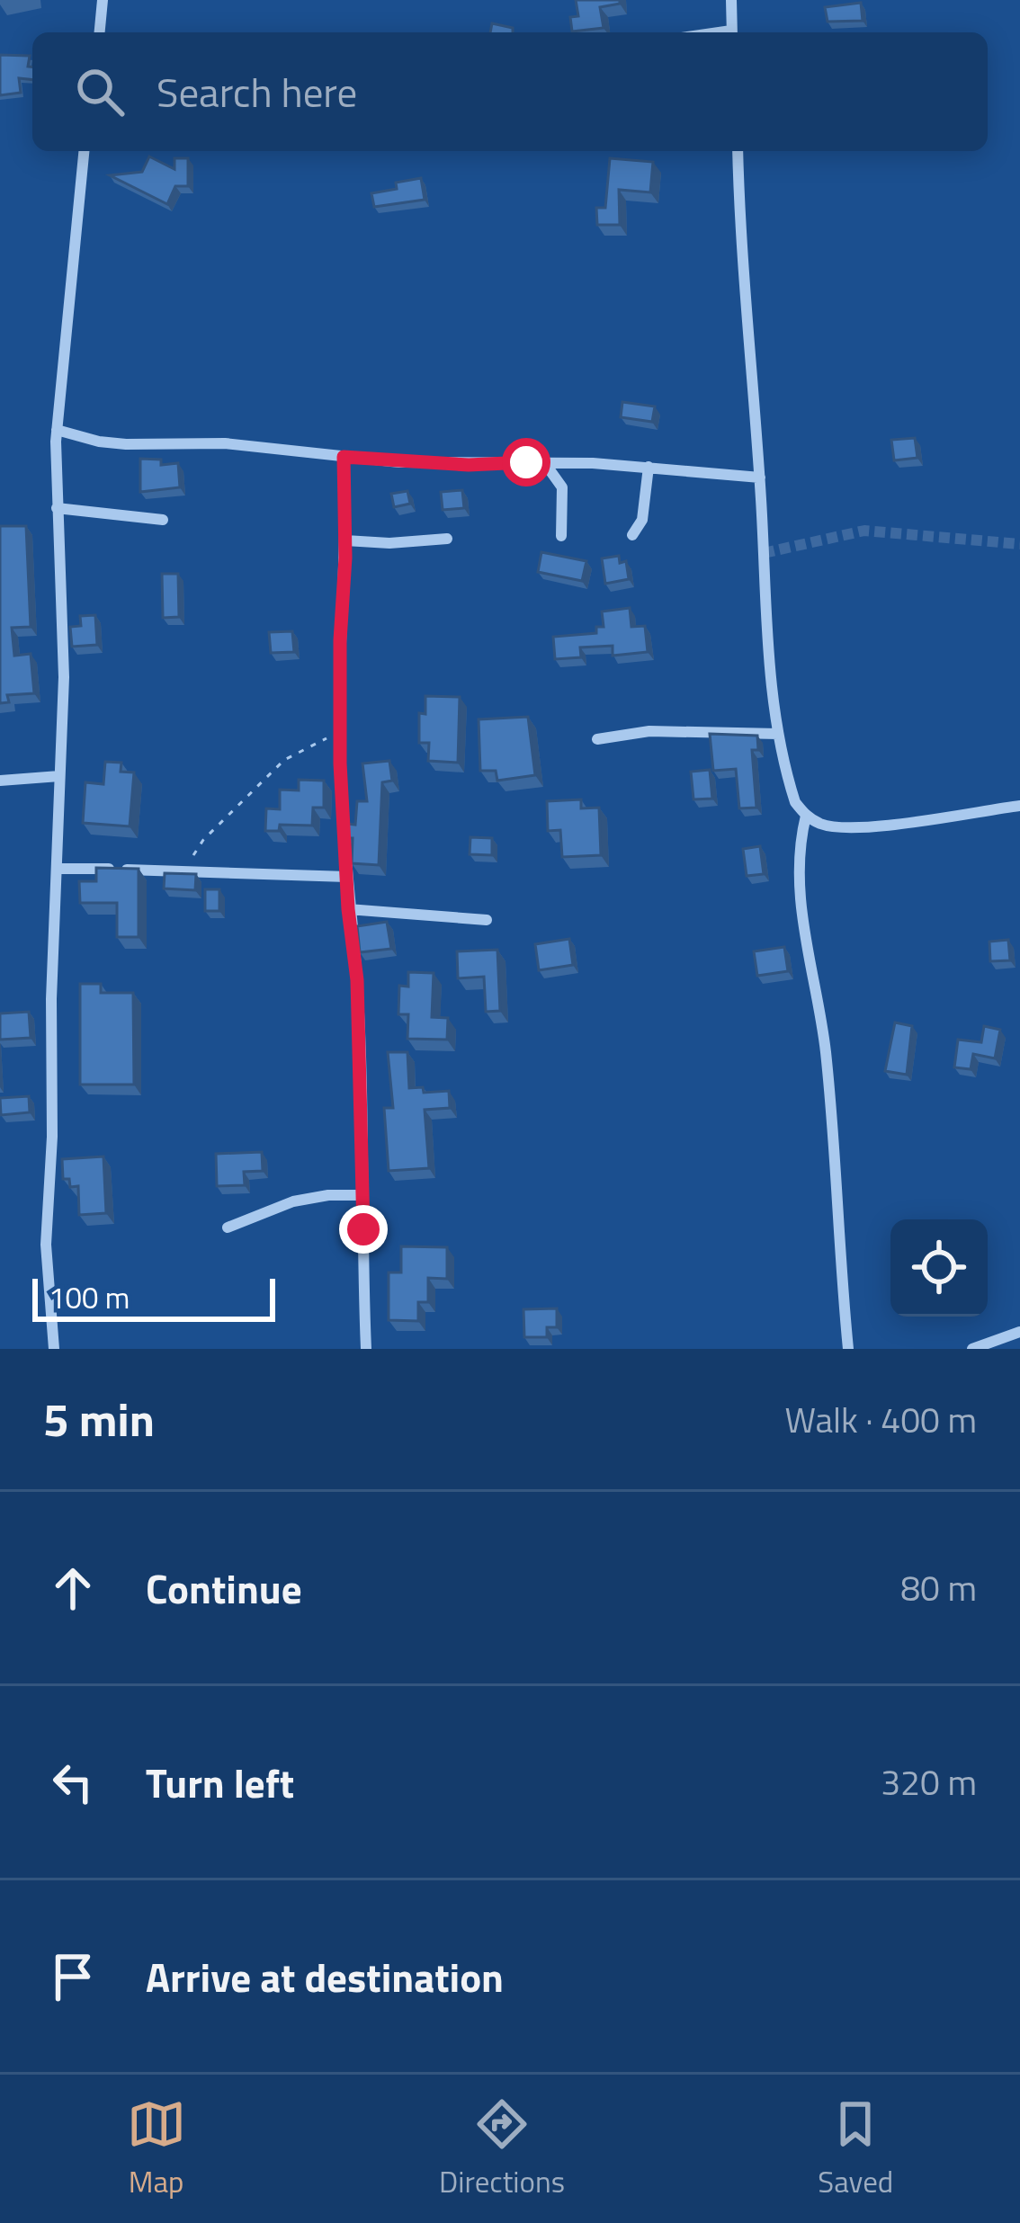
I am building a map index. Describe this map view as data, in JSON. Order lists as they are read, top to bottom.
{
  "scale_bar": "100 m",
  "page": {
    "search": "Search here",
    "scale": "100 m",
    "heading": ["5 min", "Walk · 400 m"],
    "list": [
      ["Continue", "80 m"],
      ["Turn left", "320 m"],
      "Arrive at destination"
    ],
    "nav": ["Map", "Directions", "Saved"]
  }
}
